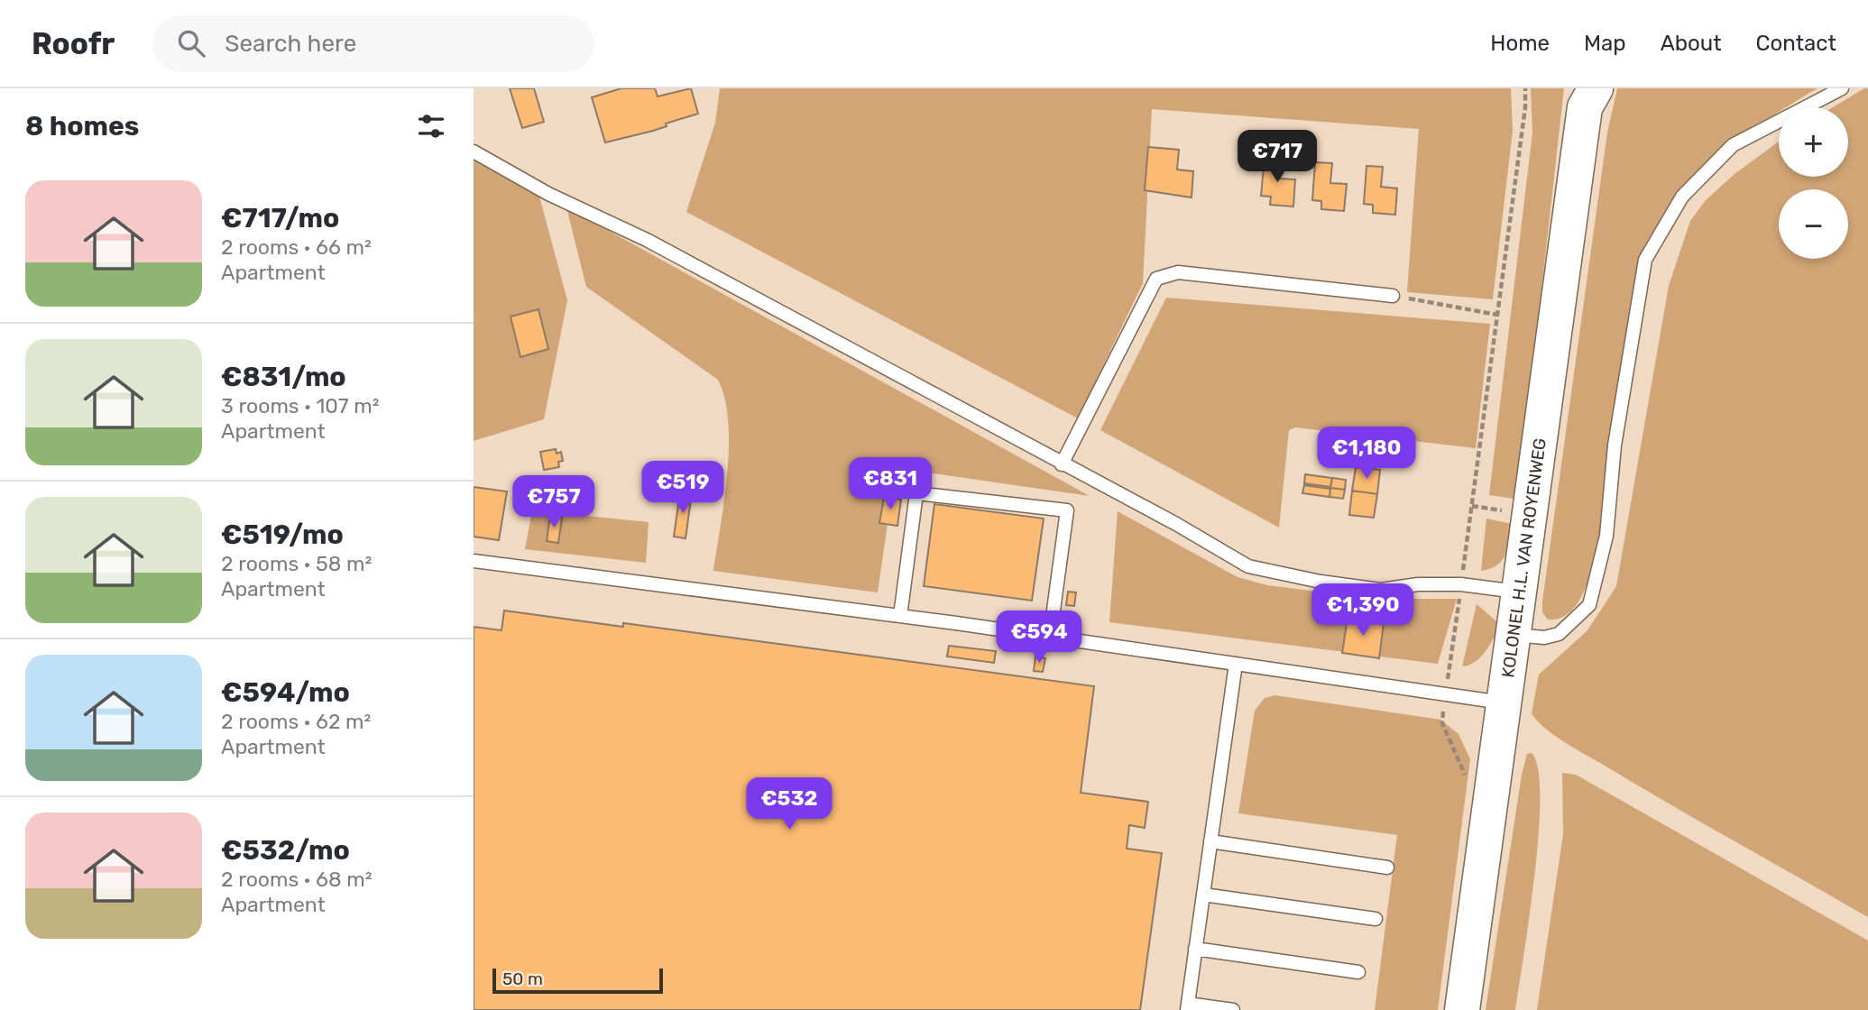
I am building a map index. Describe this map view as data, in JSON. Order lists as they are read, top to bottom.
{
  "streets": {
    "street": ["KOLONEL H.L. VAN ROYENWEG"]
  },
  "scale_bar": "50 m",
  "page": {
    "header": "Roofr",
    "search": "Search here",
    "nav": [
      "Home",
      "Map",
      "About",
      "Contact"
    ],
    "heading": "8 homes",
    "map_buttons": ["+", "−"],
    "price": [
      "€717",
      "€1,180",
      "€831",
      "€519",
      "€757",
      "€1,390",
      "€594",
      "€532"
    ],
    "list": [
      {
        "name": "€717/mo",
        "note": "2 rooms · 66 m² · Apartment"
      },
      {
        "name": "€831/mo",
        "note": "3 rooms · 107 m² · Apartment"
      },
      {
        "name": "€519/mo",
        "note": "2 rooms · 58 m² · Apartment"
      },
      {
        "name": "€594/mo",
        "note": "2 rooms · 62 m² · Apartment"
      },
      {
        "name": "€532/mo",
        "note": "2 rooms · 68 m² · Apartment"
      }
    ],
    "scale": "50 m"
  }
}
